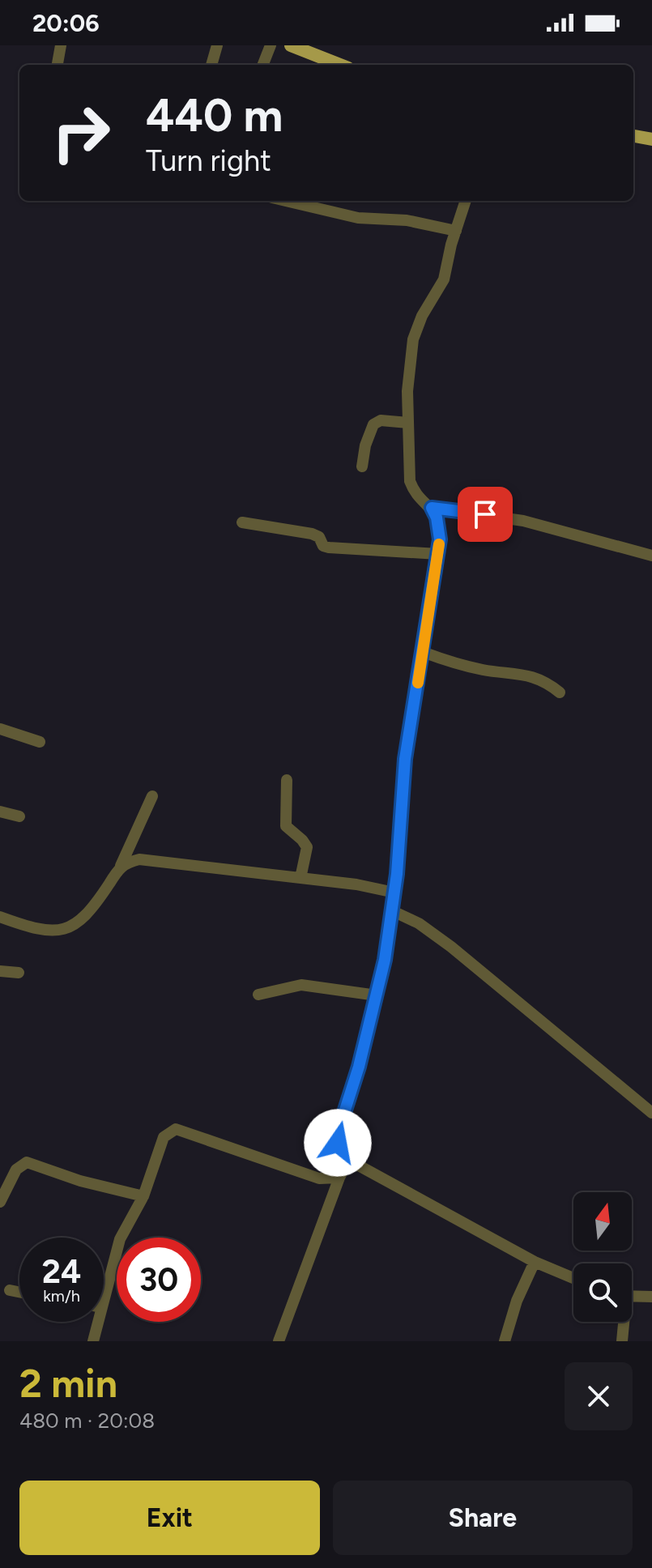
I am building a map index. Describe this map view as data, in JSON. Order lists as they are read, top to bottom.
{
  "north": "top",
  "page": {
    "status": "20:06",
    "turn": ["440 m", "Turn right"],
    "speed": "24 km/h",
    "limit": "30",
    "heading": ["2 min", "480 m · 20:08"],
    "buttons": ["Exit", "Share"]
  }
}
